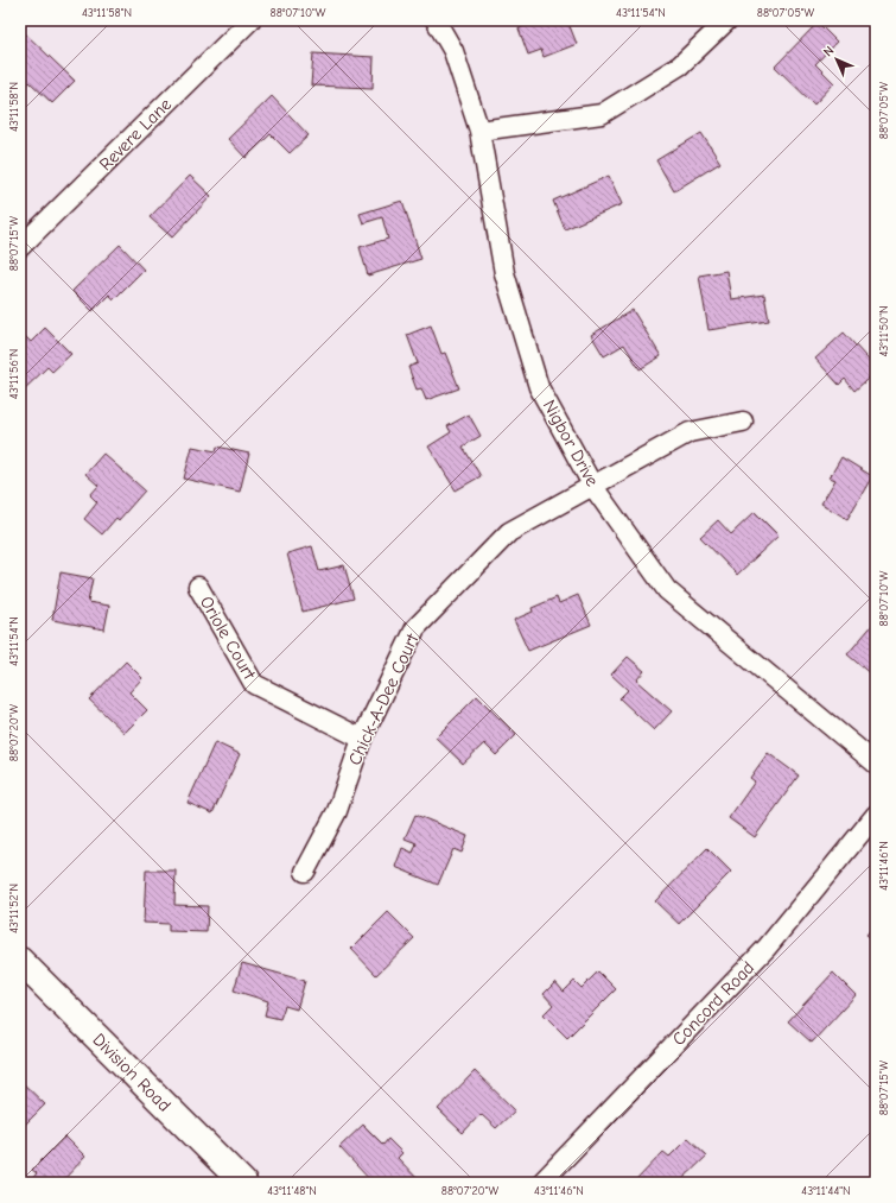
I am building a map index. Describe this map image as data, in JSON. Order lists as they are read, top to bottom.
{
  "streets": {
    "street": [
      "Revere Lane",
      "Nigbor Drive",
      "Oriole Court",
      "Chick-A-Dee Court",
      "Concord Road",
      "Division Road"
    ]
  },
  "crossings": [
    ["Nigbor Drive", "Chick-A-Dee Court"],
    ["Oriole Court", "Chick-A-Dee Court"]
  ],
  "north": "top left",
  "coordinates": [
    "43°11'58\"N",
    "88°07'10\"W",
    "43°11'54\"N",
    "88°07'05\"W",
    "88°07'15\"W",
    "43°11'50\"N",
    "43°11'56\"N",
    "88°07'20\"W",
    "43°11'46\"N",
    "43°11'52\"N",
    "43°11'48\"N",
    "43°11'44\"N"
  ]
}
